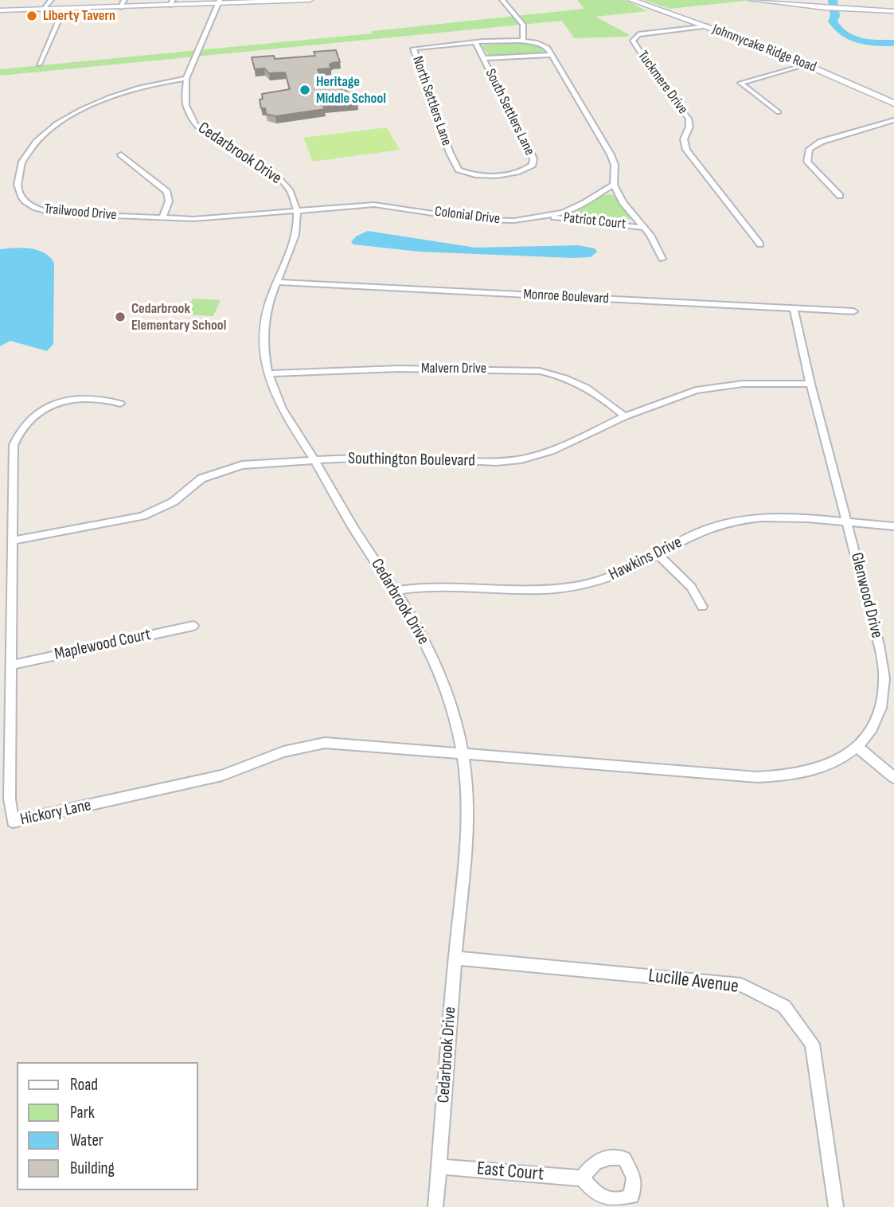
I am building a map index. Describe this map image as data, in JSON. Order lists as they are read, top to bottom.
{
  "streets": {
    "main road": ["Johnnycake Ridge Road"],
    "street": [
      "Tuckmere Drive",
      "North Settlers Lane",
      "South Settlers Lane",
      "Cedarbrook Drive",
      "Trailwood Drive",
      "Colonial Drive",
      "Patriot Court",
      "Monroe Boulevard",
      "Malvern Drive",
      "Southington Boulevard",
      "Hawkins Drive",
      "Glenwood Drive",
      "Maplewood Court",
      "Hickory Lane",
      "Lucille Avenue",
      "East Court"
    ]
  },
  "crossings": [
    ["Johnnycake Ridge Road", "Tuckmere Drive"],
    ["North Settlers Lane", "South Settlers Lane"],
    ["Cedarbrook Drive", "Trailwood Drive"],
    ["Cedarbrook Drive", "Colonial Drive"],
    ["Cedarbrook Drive", "Monroe Boulevard"],
    ["Cedarbrook Drive", "Malvern Drive"],
    ["Cedarbrook Drive", "Southington Boulevard"],
    ["Cedarbrook Drive", "Hawkins Drive"],
    ["Cedarbrook Drive", "Glenwood Drive"],
    ["Cedarbrook Drive", "Hickory Lane"],
    ["Cedarbrook Drive", "Lucille Avenue"],
    ["Cedarbrook Drive", "East Court"],
    ["Trailwood Drive", "Colonial Drive"],
    ["Colonial Drive", "Patriot Court"],
    ["Monroe Boulevard", "Glenwood Drive"],
    ["Malvern Drive", "Southington Boulevard"],
    ["Southington Boulevard", "Glenwood Drive"],
    ["Southington Boulevard", "Hickory Lane"],
    ["Hawkins Drive", "Glenwood Drive"],
    ["Glenwood Drive", "Hickory Lane"],
    ["Maplewood Court", "Hickory Lane"]
  ],
  "places": ["Liberty Tavern", "Heritage Middle School", "Cedarbrook Elementary School"],
  "legend": [
    "Road",
    "Park",
    "Water",
    "Building"
  ]
}
